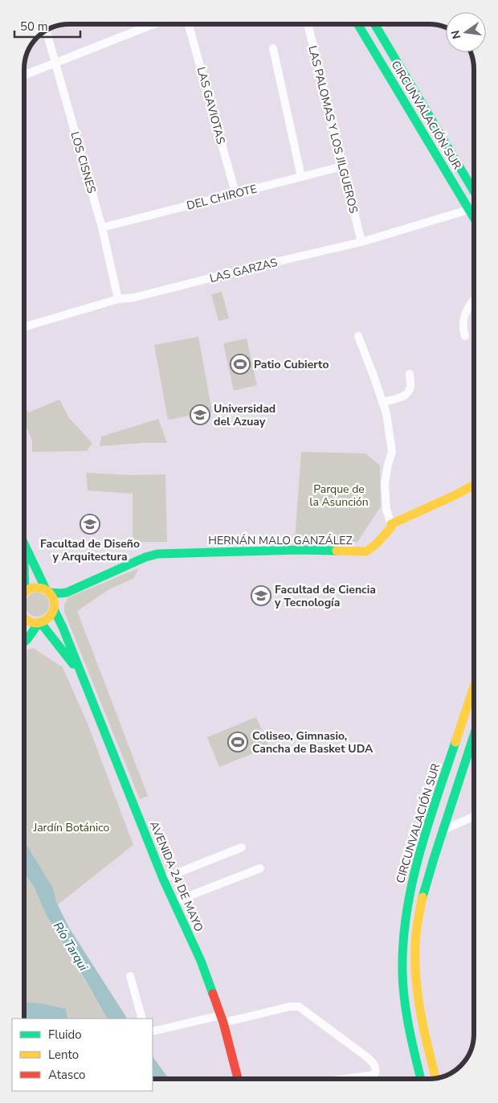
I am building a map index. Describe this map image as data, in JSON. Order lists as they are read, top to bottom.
{
  "streets": {
    "main road": ["CIRCUNVALACIÓN SUR", "HERNÁN MALO GANZÁLEZ", "AVENIDA 24 DE MAYO"],
    "street": [
      "LAS GAVIOTAS",
      "LAS PALOMAS Y LOS JILGUEROS",
      "LOS CISNES",
      "DEL CHIROTE",
      "LAS GARZAS"
    ]
  },
  "crossings": [
    ["LAS GAVIOTAS", "DEL CHIROTE"],
    ["CIRCUNVALACIÓN SUR", "LAS GARZAS"],
    ["LAS PALOMAS Y LOS JILGUEROS", "DEL CHIROTE"],
    ["LAS PALOMAS Y LOS JILGUEROS", "LAS GARZAS"],
    ["LOS CISNES", "DEL CHIROTE"],
    ["LOS CISNES", "LAS GARZAS"],
    ["HERNÁN MALO GANZÁLEZ", "AVENIDA 24 DE MAYO"]
  ],
  "water": ["Río Tarqui"],
  "parks": ["Parque de la Asunción", "Jardín Botánico"],
  "places": {
    "sports": ["Patio Cubierto", "Coliseo, Gimnasio, Cancha de Basket UDA"],
    "school or university": ["Universidad del Azuay", "Facultad de Diseño y Arquitectura", "Facultad de Ciencia y Tecnología"]
  },
  "legend": ["Fluido", "Lento", "Atasco"],
  "scale_bar": "50 m",
  "north": "left"
}
